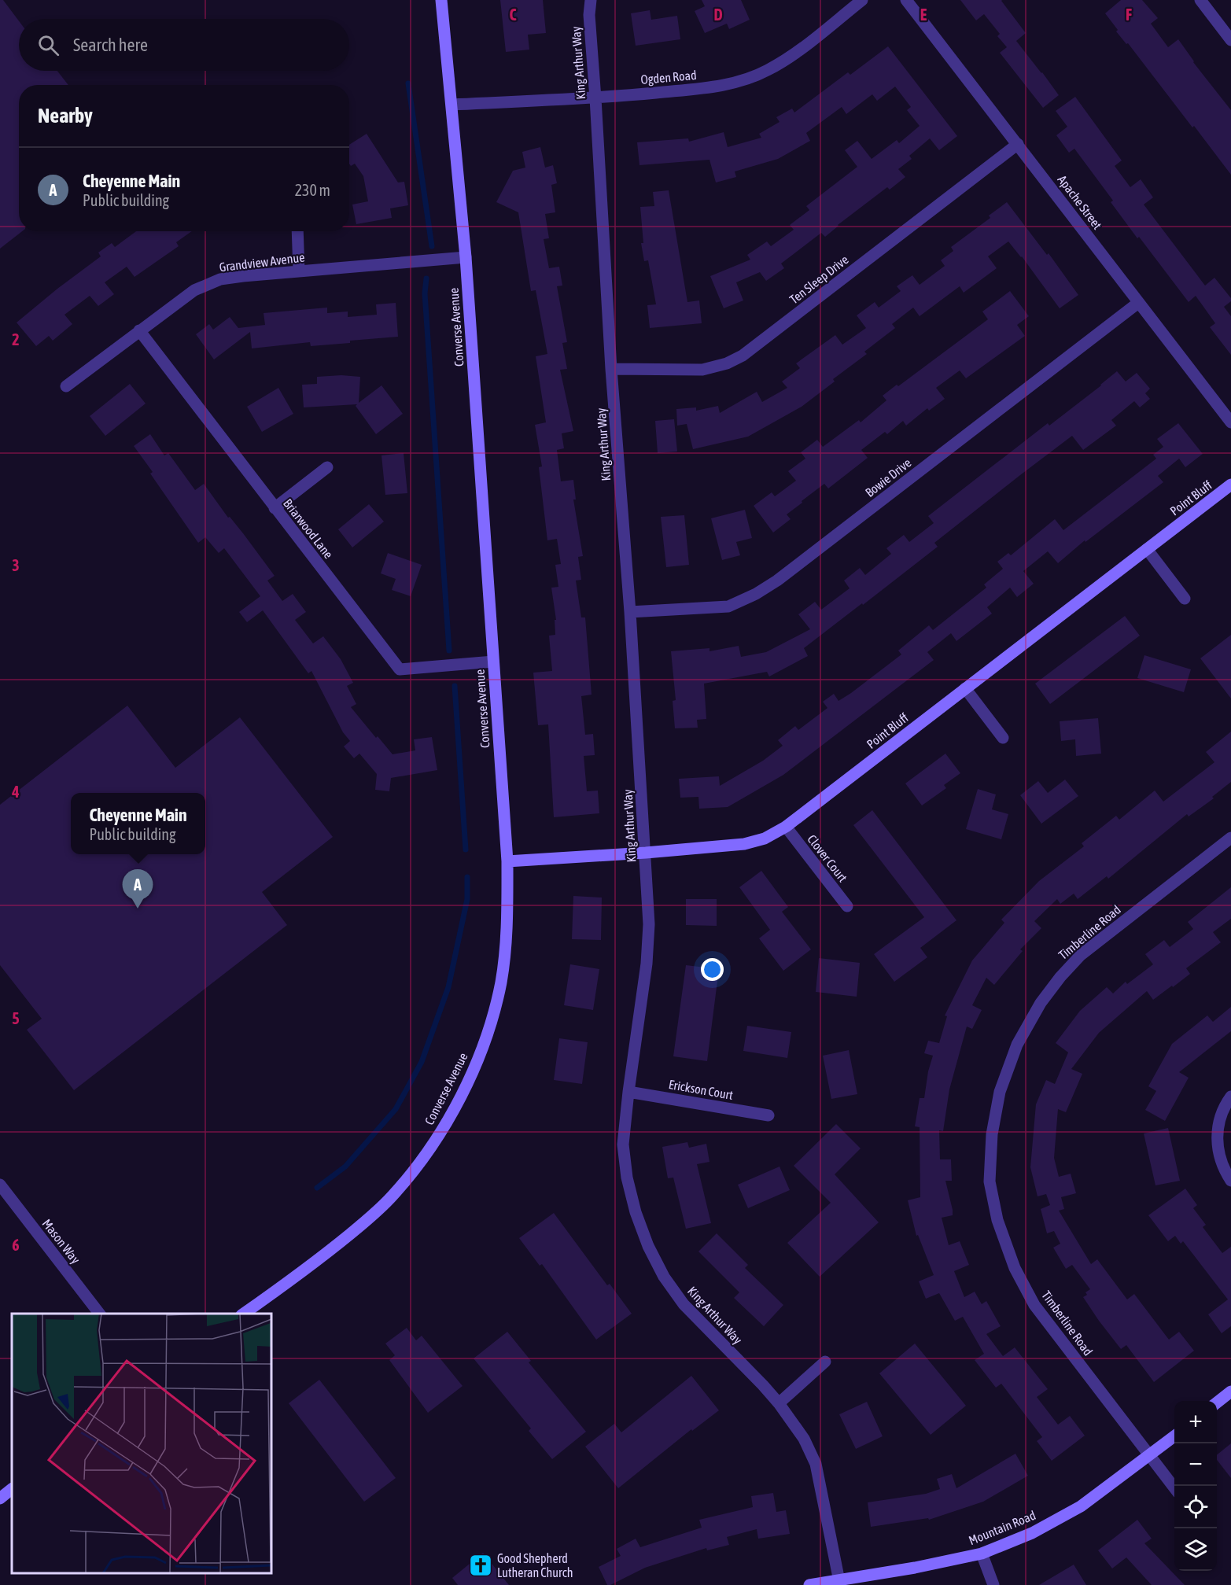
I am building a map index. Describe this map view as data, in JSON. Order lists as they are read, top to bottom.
{
  "streets": {
    "main road": ["Converse Avenue", "Point Bluff", "Mountain Road"],
    "street": [
      "King Arthur Way",
      "Ogden Road",
      "Apache Street",
      "Grandview Avenue",
      "Ten Sleep Drive",
      "Bowie Drive",
      "Briarwood Lane",
      "Clover Court",
      "Timberline Road",
      "Erickson Court",
      "Mason Way"
    ]
  },
  "crossings": [
    ["King Arthur Way", "Ogden Road"],
    ["King Arthur Way", "Ten Sleep Drive"],
    ["King Arthur Way", "Bowie Drive"],
    ["King Arthur Way", "Point Bluff"],
    ["King Arthur Way", "Erickson Court"],
    ["King Arthur Way", "Mountain Road"],
    ["Ogden Road", "Converse Avenue"],
    ["Apache Street", "Ten Sleep Drive"],
    ["Apache Street", "Bowie Drive"],
    ["Grandview Avenue", "Converse Avenue"],
    ["Grandview Avenue", "Briarwood Lane"],
    ["Converse Avenue", "Point Bluff"],
    ["Converse Avenue", "Briarwood Lane"],
    ["Point Bluff", "Clover Court"],
    ["Timberline Road", "Mountain Road"]
  ],
  "places": {
    "church": ["Good Shepherd Lutheran Church"]
  },
  "page": {
    "search": "Search here",
    "heading": "Nearby",
    "list": [
      {
        "mark": "A",
        "name": "Cheyenne Main",
        "note": "Public building",
        "value": "230 m"
      }
    ],
    "popup": ["Cheyenne Main", "Public building"],
    "pins": "A",
    "map_buttons": ["+", "−"]
  },
  "grid": {
    "columns": [
      "C",
      "D",
      "E",
      "F"
    ],
    "rows": [
      "2",
      "3",
      "4",
      "5",
      "6"
    ]
  }
}
